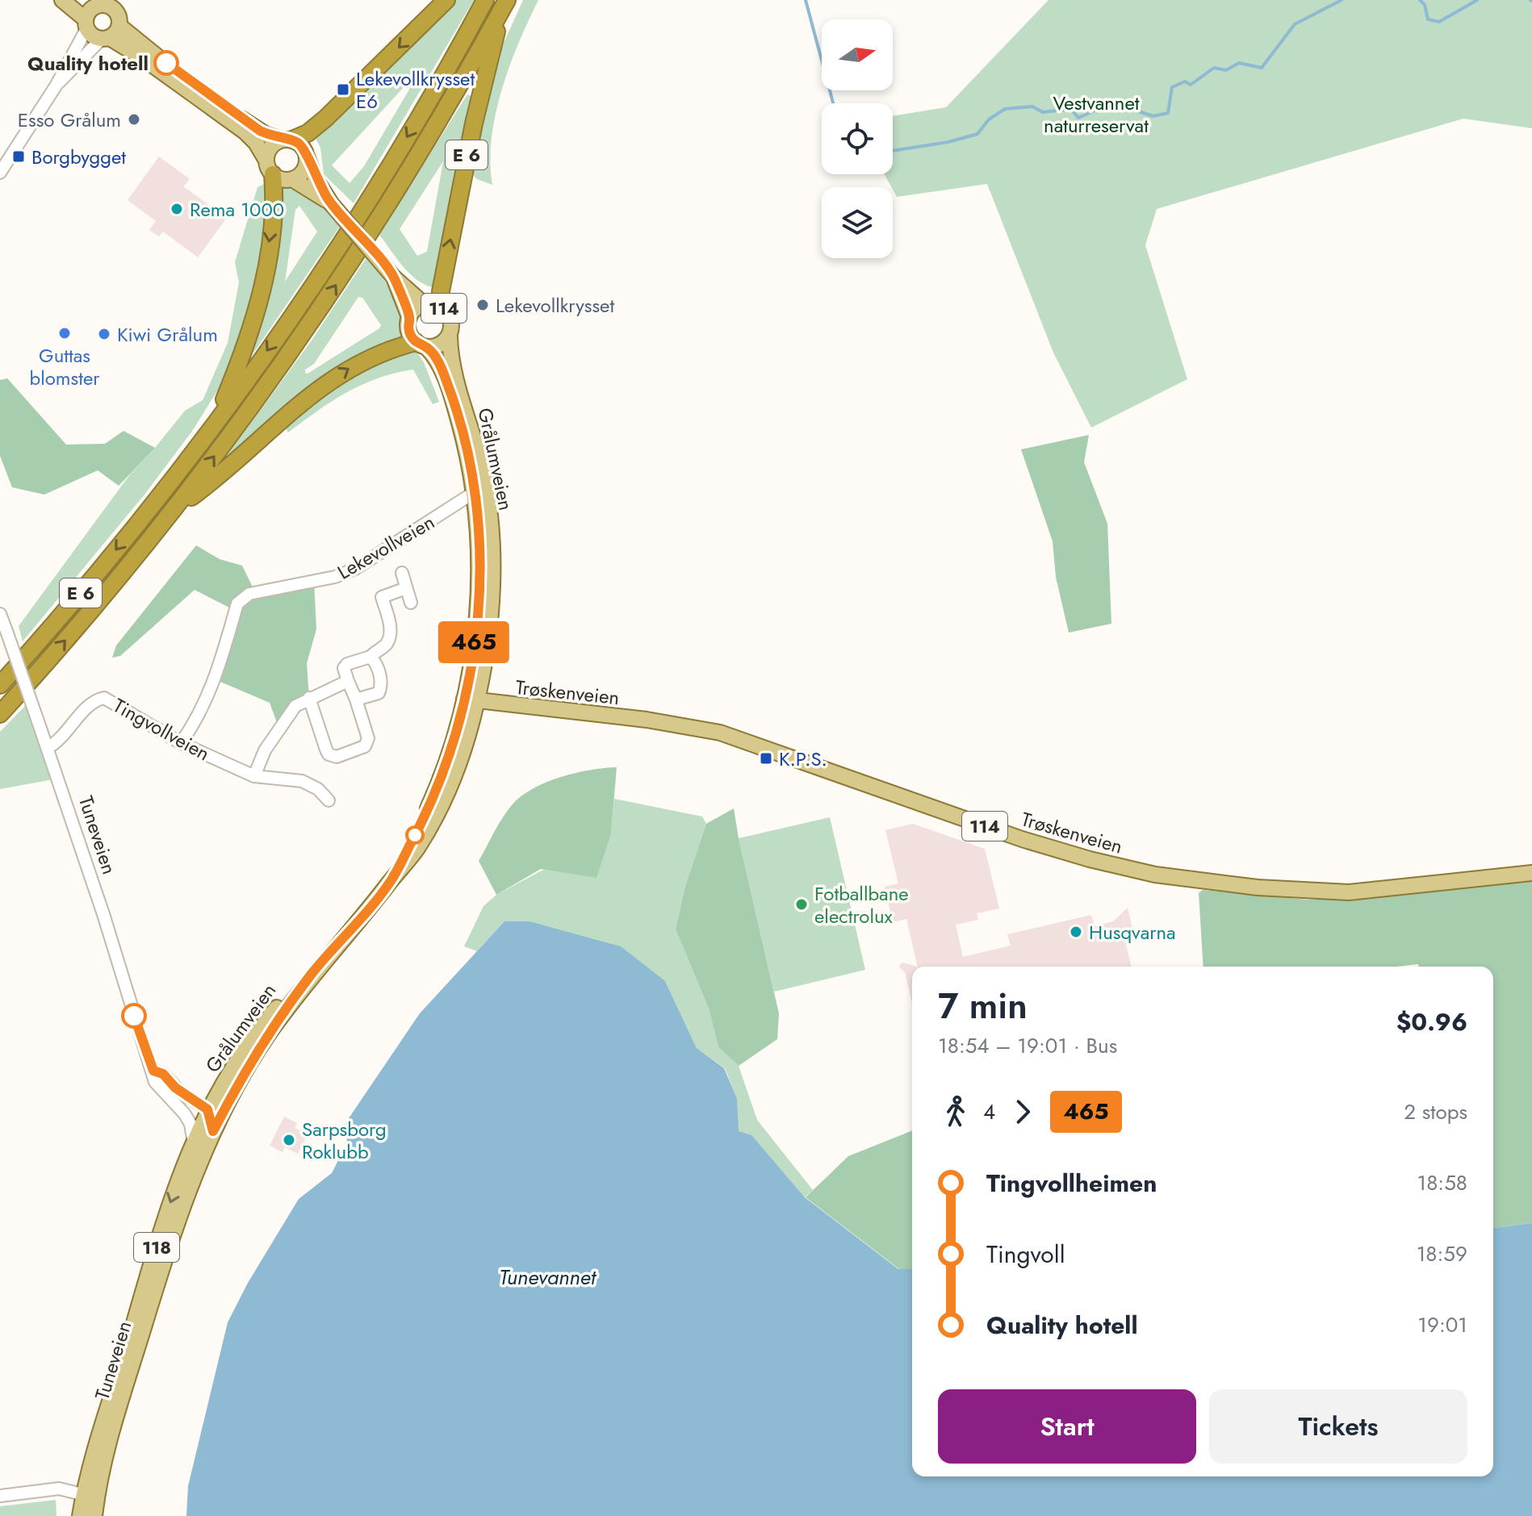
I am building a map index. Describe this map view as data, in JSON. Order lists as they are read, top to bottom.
{
  "streets": {
    "highway": ["E 6"],
    "main road": [
      "114",
      "Grålumveien",
      "Trøskenveien",
      "Tuneveien",
      "118"
    ],
    "street": ["Lekevollveien", "Tingvollveien"]
  },
  "crossings": [
    ["E 6", "114"],
    ["E 6", "Grålumveien"],
    ["114", "Grålumveien"],
    ["Grålumveien", "Lekevollveien"],
    ["Grålumveien", "Trøskenveien"],
    ["Grålumveien", "Tuneveien"],
    ["Lekevollveien", "Tingvollveien"],
    ["Tingvollveien", "Tuneveien"]
  ],
  "water": ["Tunevannet"],
  "parks": ["Vestvannet naturreservat"],
  "places": {
    "other": [
      "Quality hotell",
      "Esso Grålum",
      "Rema 1000",
      "Lekevollkrysset",
      "Guttas blomster",
      "Kiwi Grålum",
      "Fotballbane electrolux",
      "Husqvarna",
      "Sarpsborg Roklubb"
    ],
    "transit": ["Lekevollkrysset E6", "Borgbygget", "K.P.S."]
  },
  "lines": ["bus line 465"],
  "north": "right",
  "page": {
    "on_map": "465",
    "heading": ["7 min", "18:54 – 19:01 · Bus", "$0.96"],
    "legs": ["4", "465", "2 stops"],
    "list": [
      {
        "name": "Tingvollheimen",
        "value": "18:58"
      },
      {
        "name": "Tingvoll",
        "value": "18:59"
      },
      {
        "name": "Quality hotell",
        "value": "19:01"
      }
    ],
    "buttons": ["Start", "Tickets"]
  }
}
